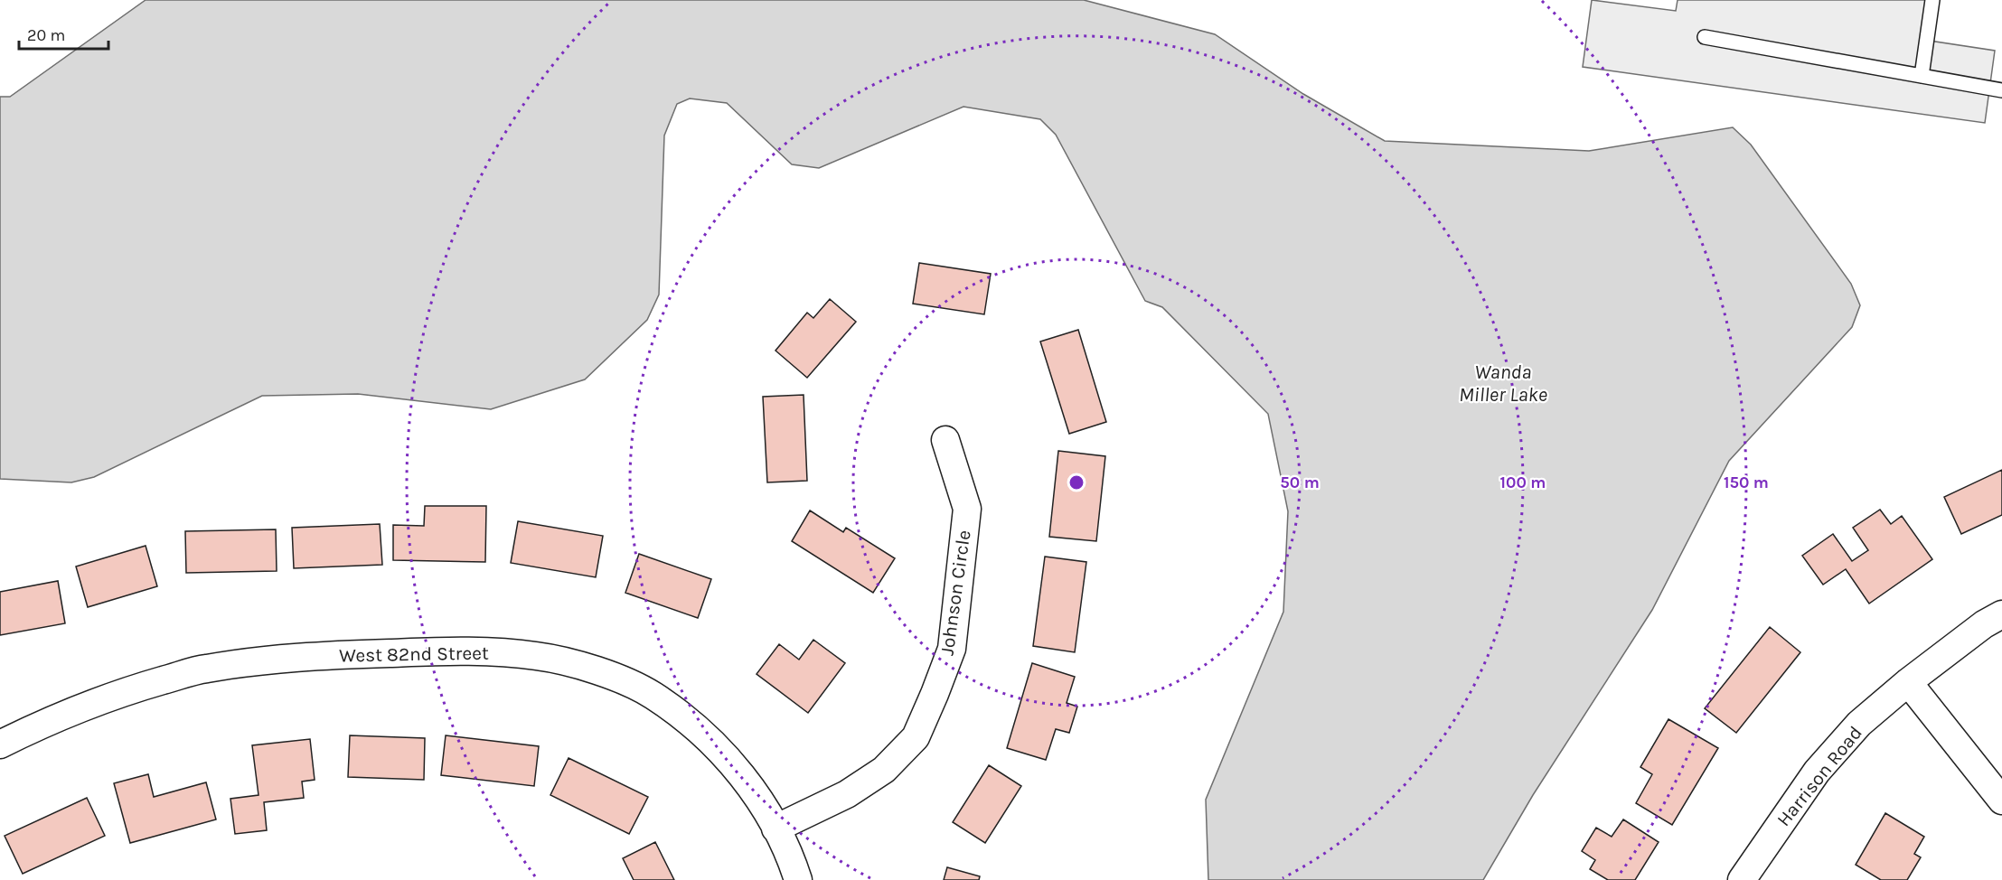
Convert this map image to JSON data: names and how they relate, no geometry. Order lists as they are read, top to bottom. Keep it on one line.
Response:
{"streets":{"street":["Johnson Circle","West 82nd Street","Harrison Road"]},"crossings":[["Johnson Circle","West 82nd Street"]],"water":["Wanda Miller Lake"],"scale_bar":"20 m","rings":["50 m","100 m","150 m"]}
